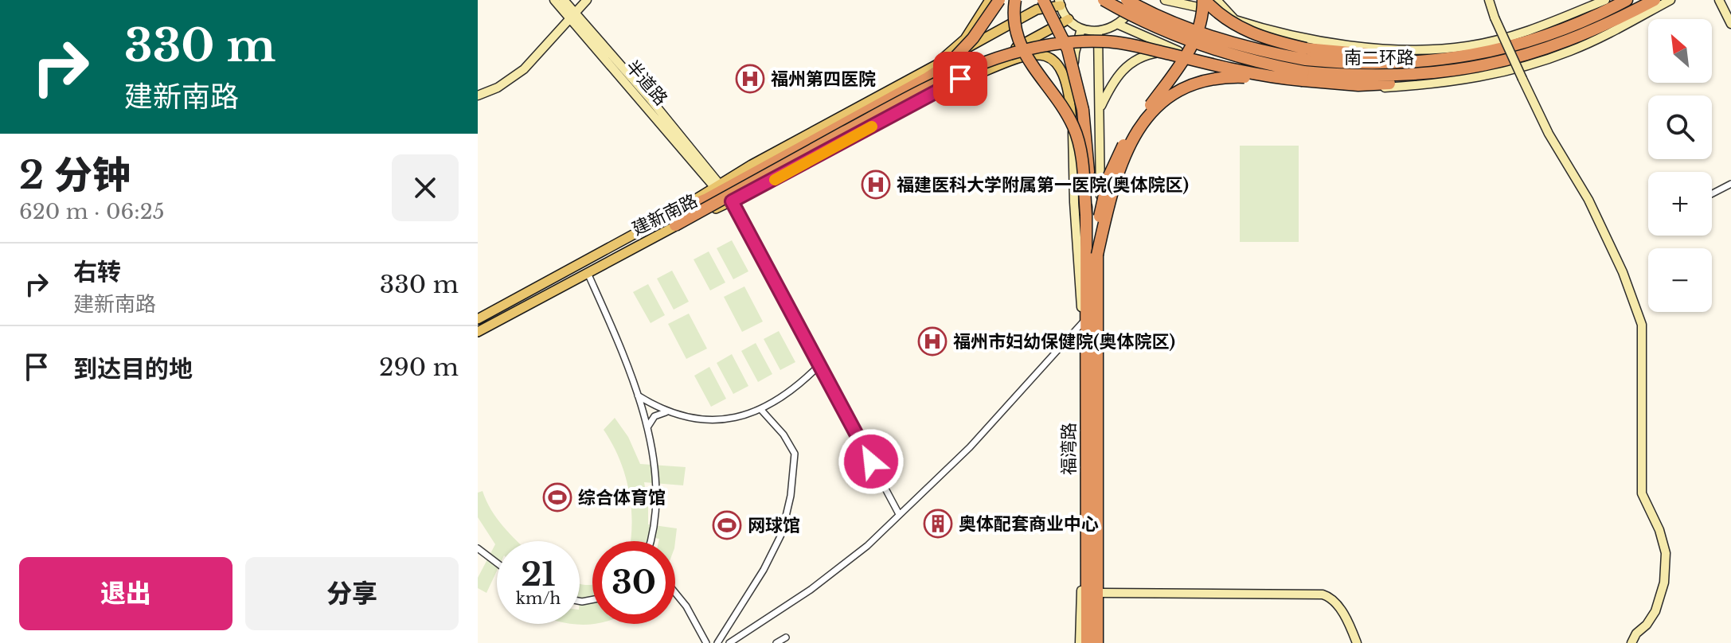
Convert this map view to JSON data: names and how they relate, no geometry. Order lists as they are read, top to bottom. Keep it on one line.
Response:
{"streets":{"highway":["南二环路","福湾路"],"main road":["半道路","建新南路"]},"crossings":[["半道路","建新南路"]],"places":{"hospital":["福州第四医院","福建医科大学附属第一医院(奥体院区)","福州市妇幼保健院(奥体院区)"],"sports":["综合体育馆","网球馆"],"building":["奥体配套商业中心"]},"north":"top left","page":{"turn":["330 m","建新南路"],"map_buttons":["+","−"],"heading":["2 分钟","620 m · 06:25"],"list":[{"name":"右转","note":"建新南路","value":"330 m"},{"name":"到达目的地","value":"290 m"}],"speed":"21 km/h","limit":"30","buttons":["退出","分享"]}}
